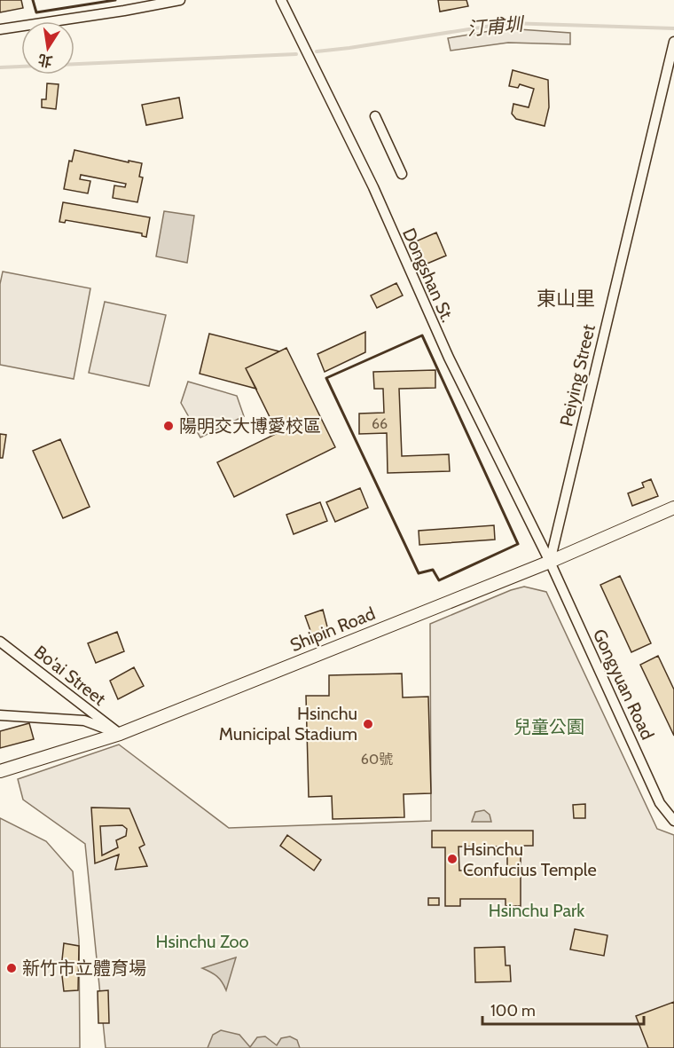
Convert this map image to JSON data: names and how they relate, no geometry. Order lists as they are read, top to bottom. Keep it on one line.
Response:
{"streets":{"street":["Dongshan St.","Peiying Street","Shipin Road","Bo'ai Street","Gongyuan Road"]},"crossings":[["Dongshan St.","Peiying Street"],["Dongshan St.","Shipin Road"],["Dongshan St.","Gongyuan Road"],["Peiying Street","Shipin Road"],["Peiying Street","Gongyuan Road"],["Shipin Road","Bo'ai Street"],["Shipin Road","Gongyuan Road"]],"districts":["東山里"],"water":["汀甫圳"],"parks":["兒童公園","Hsinchu Park","Hsinchu Zoo"],"places":["陽明交大博愛校區","Hsinchu Municipal Stadium","Hsinchu Confucius Temple","新竹市立體育場"],"house_numbers":["66","60號"],"scale_bar":"100 m","north":"bottom"}
